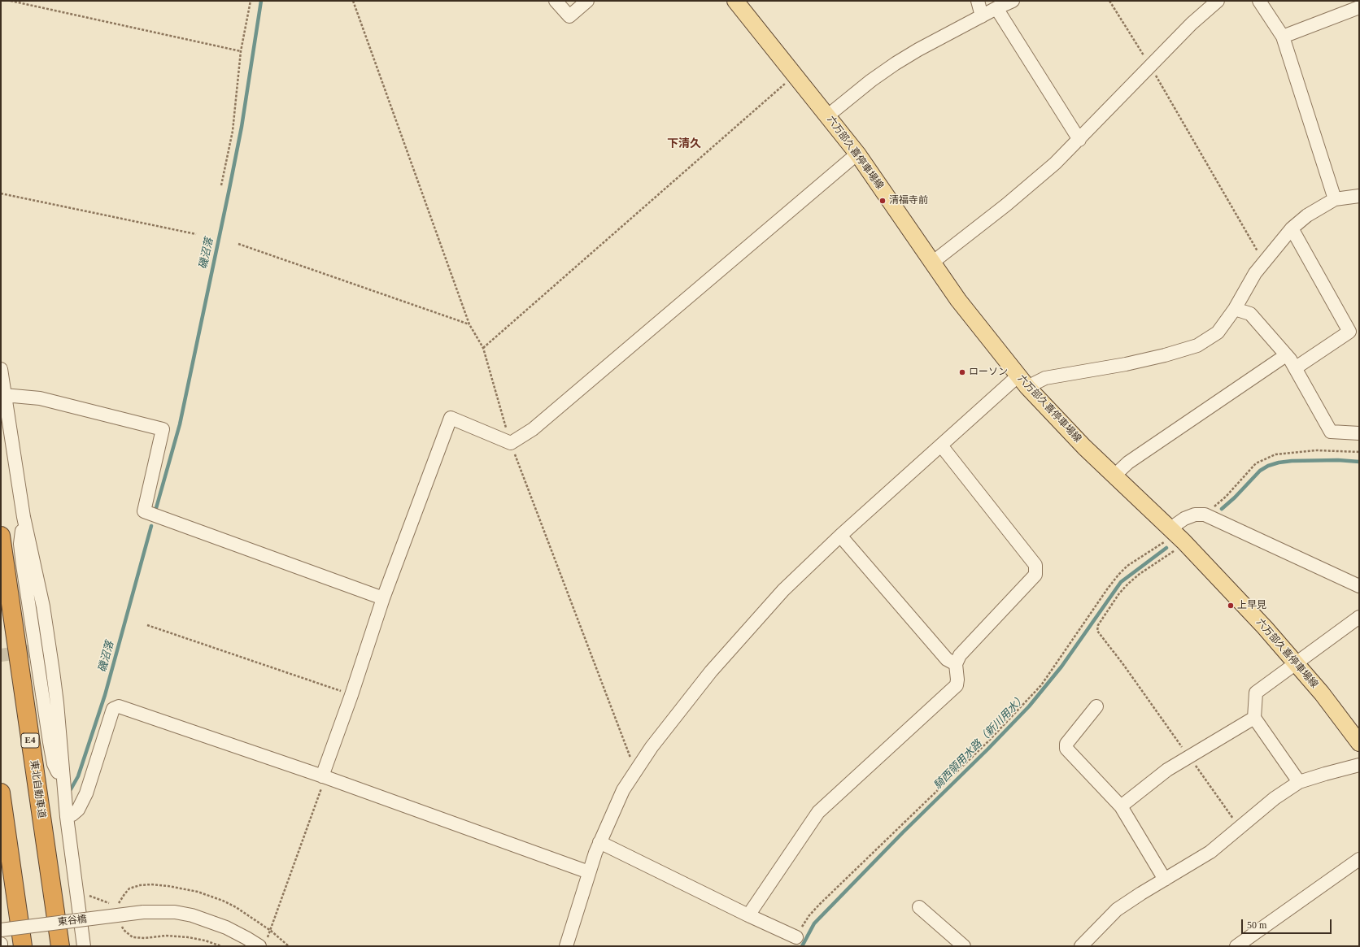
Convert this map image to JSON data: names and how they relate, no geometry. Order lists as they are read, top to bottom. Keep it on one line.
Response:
{"streets":{"highway":["E4","東北自動車道"],"main road":["六万部久喜停車場線"],"street":["東谷橋"]},"districts":["下清久"],"water":["磯沼落","騎西領用水路（新川用水）"],"places":["清福寺前","ローソン","上早見"],"scale_bar":"50 m"}
